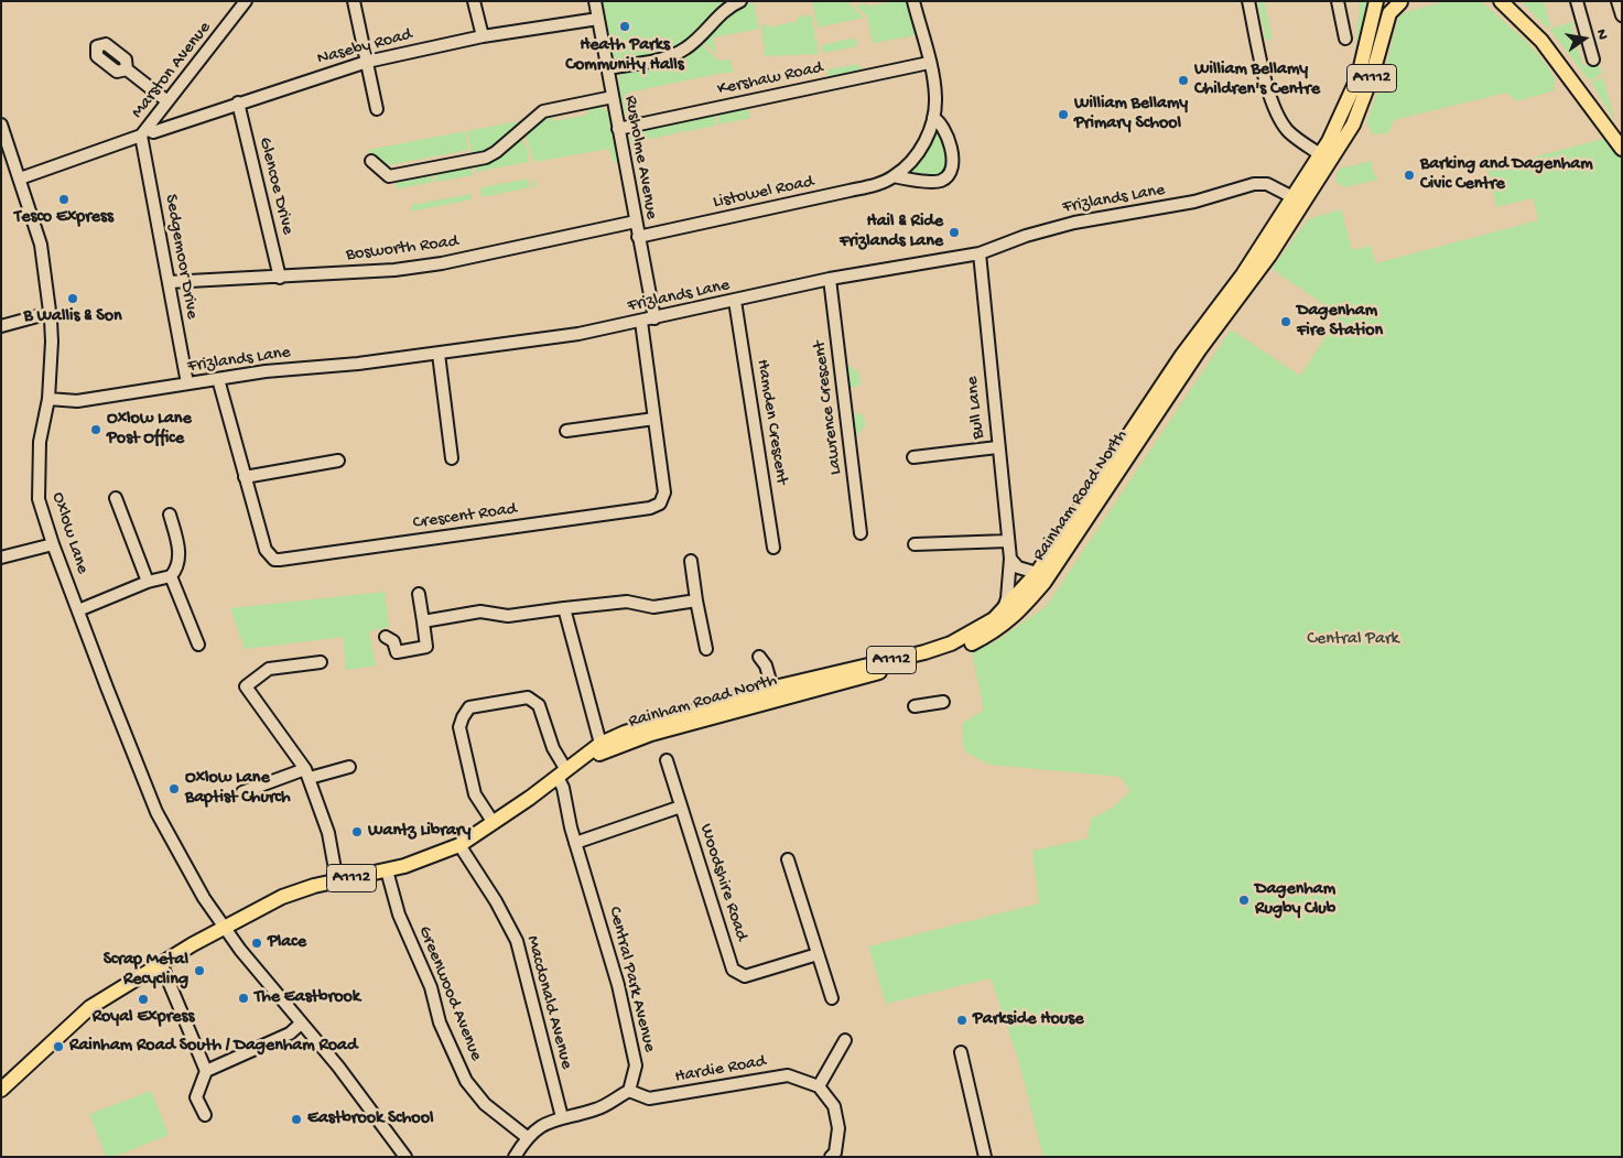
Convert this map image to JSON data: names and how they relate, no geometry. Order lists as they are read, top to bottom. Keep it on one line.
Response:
{"streets":{"main road":["A1112","Rainham Road North"],"street":["Naseby Road","Marston Avenue","Kershaw Road","Rusholme Avenue","Glencoe Drive","Listowel Road","Frizlands Lane","Bosworth Road","Sedgemoor Drive","Lawrence Crescent","Bull Lane","Hamden Crescent","Crescent Road","Oxlow Lane","Woodshire Road","Central Park Avenue","Greenwood Avenue","Macdonald Avenue","Hardie Road"]},"crossings":[["Naseby Road","Marston Avenue"],["Naseby Road","Rusholme Avenue"],["Naseby Road","Glencoe Drive"],["Naseby Road","Sedgemoor Drive"],["Marston Avenue","Sedgemoor Drive"],["Marston Avenue","Oxlow Lane"],["A1112","Rainham Road North"],["A1112","Oxlow Lane"],["Kershaw Road","Rusholme Avenue"],["Kershaw Road","Listowel Road"],["Rusholme Avenue","Listowel Road"],["Rusholme Avenue","Frizlands Lane"],["Rusholme Avenue","Bosworth Road"],["Glencoe Drive","Bosworth Road"],["Frizlands Lane","Sedgemoor Drive"],["Frizlands Lane","Lawrence Crescent"],["Frizlands Lane","Bull Lane"],["Frizlands Lane","Hamden Crescent"],["Frizlands Lane","Rainham Road North"],["Frizlands Lane","Crescent Road"],["Frizlands Lane","Oxlow Lane"],["Bosworth Road","Sedgemoor Drive"],["Bull Lane","Rainham Road North"],["Rainham Road North","Oxlow Lane"],["Rainham Road North","Central Park Avenue"],["Rainham Road North","Greenwood Avenue"],["Rainham Road North","Macdonald Avenue"],["Woodshire Road","Central Park Avenue"],["Central Park Avenue","Hardie Road"]],"parks":["Central Park"],"places":["Heath Parks Community Halls","William Bellamy Children's Centre","William Bellamy Primary School","Barking and Dagenham Civic Centre","Tesco Express","Hail & Ride Frizlands Lane","B Wallis & Son","Dagenham Fire Station","Oxlow Lane Post Office","Oxlow Lane Baptist Church","Wantz Library","Dagenham Rugby Club","Place","Scrap Metal Recycling","The Eastbrook","Royal Express","Parkside House","Rainham Road South / Dagenham Road","Eastbrook School"],"north":"right"}
